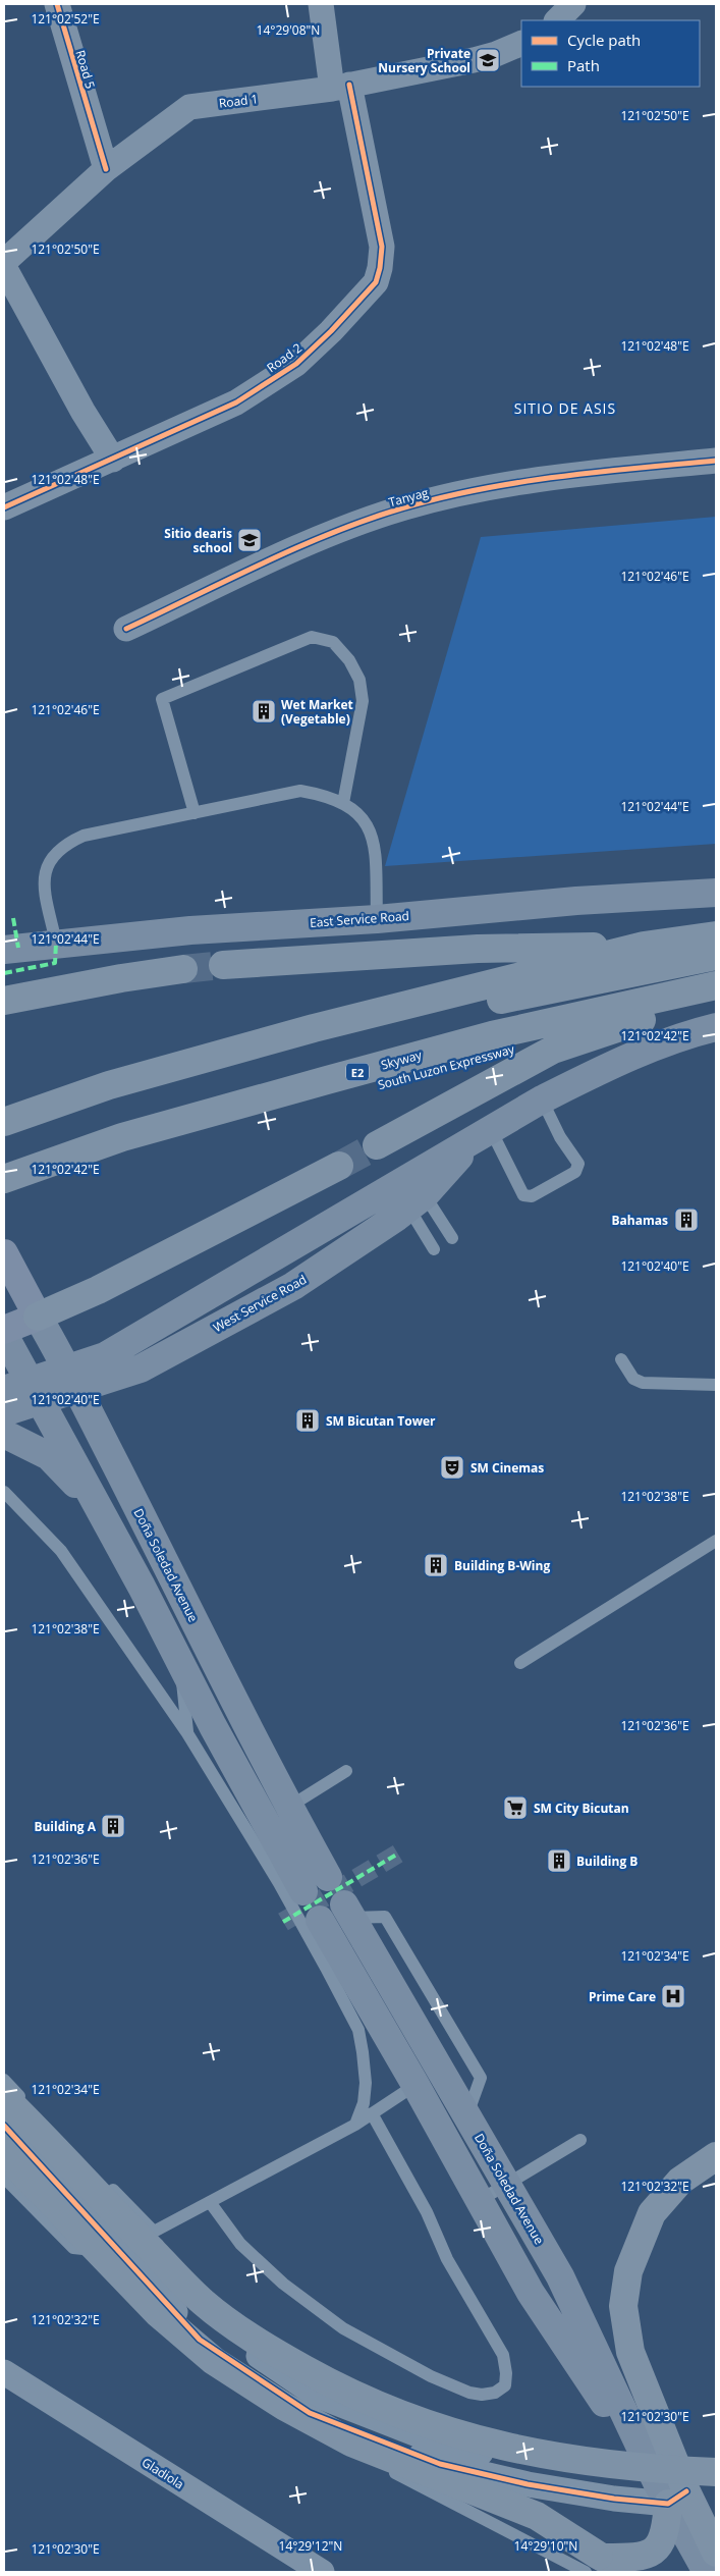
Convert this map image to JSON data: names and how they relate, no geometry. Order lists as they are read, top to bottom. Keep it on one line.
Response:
{"streets":{"highway":["Skyway","South Luzon Expressway","E2"],"main road":["East Service Road","West Service Road","Doña Soledad Avenue"],"street":["Road 5","Road 1","Road 2","Tanyag","Gladiola"]},"crossings":[["Road 5","Road 1"],["Road 1","Road 2"],["West Service Road","Doña Soledad Avenue"]],"districts":["SITIO DE ASIS"],"places":{"school or university":["Private Nursery School","Sitio dearis school"],"building":["Wet Market (Vegetable)","Bahamas","SM Bicutan Tower","Building B-Wing","Building A","Building B"],"theatre":["SM Cinemas"],"supermarket":["SM City Bicutan"],"hospital":["Prime Care"]},"legend":["Cycle path","Path"],"coordinates":["121°02'52\"E","14°29'08\"N","121°02'50\"E","121°02'48\"E","121°02'46\"E","121°02'44\"E","121°02'42\"E","121°02'40\"E","121°02'38\"E","121°02'36\"E","121°02'34\"E","121°02'32\"E","121°02'30\"E","14°29'12\"N","14°29'10\"N"]}
